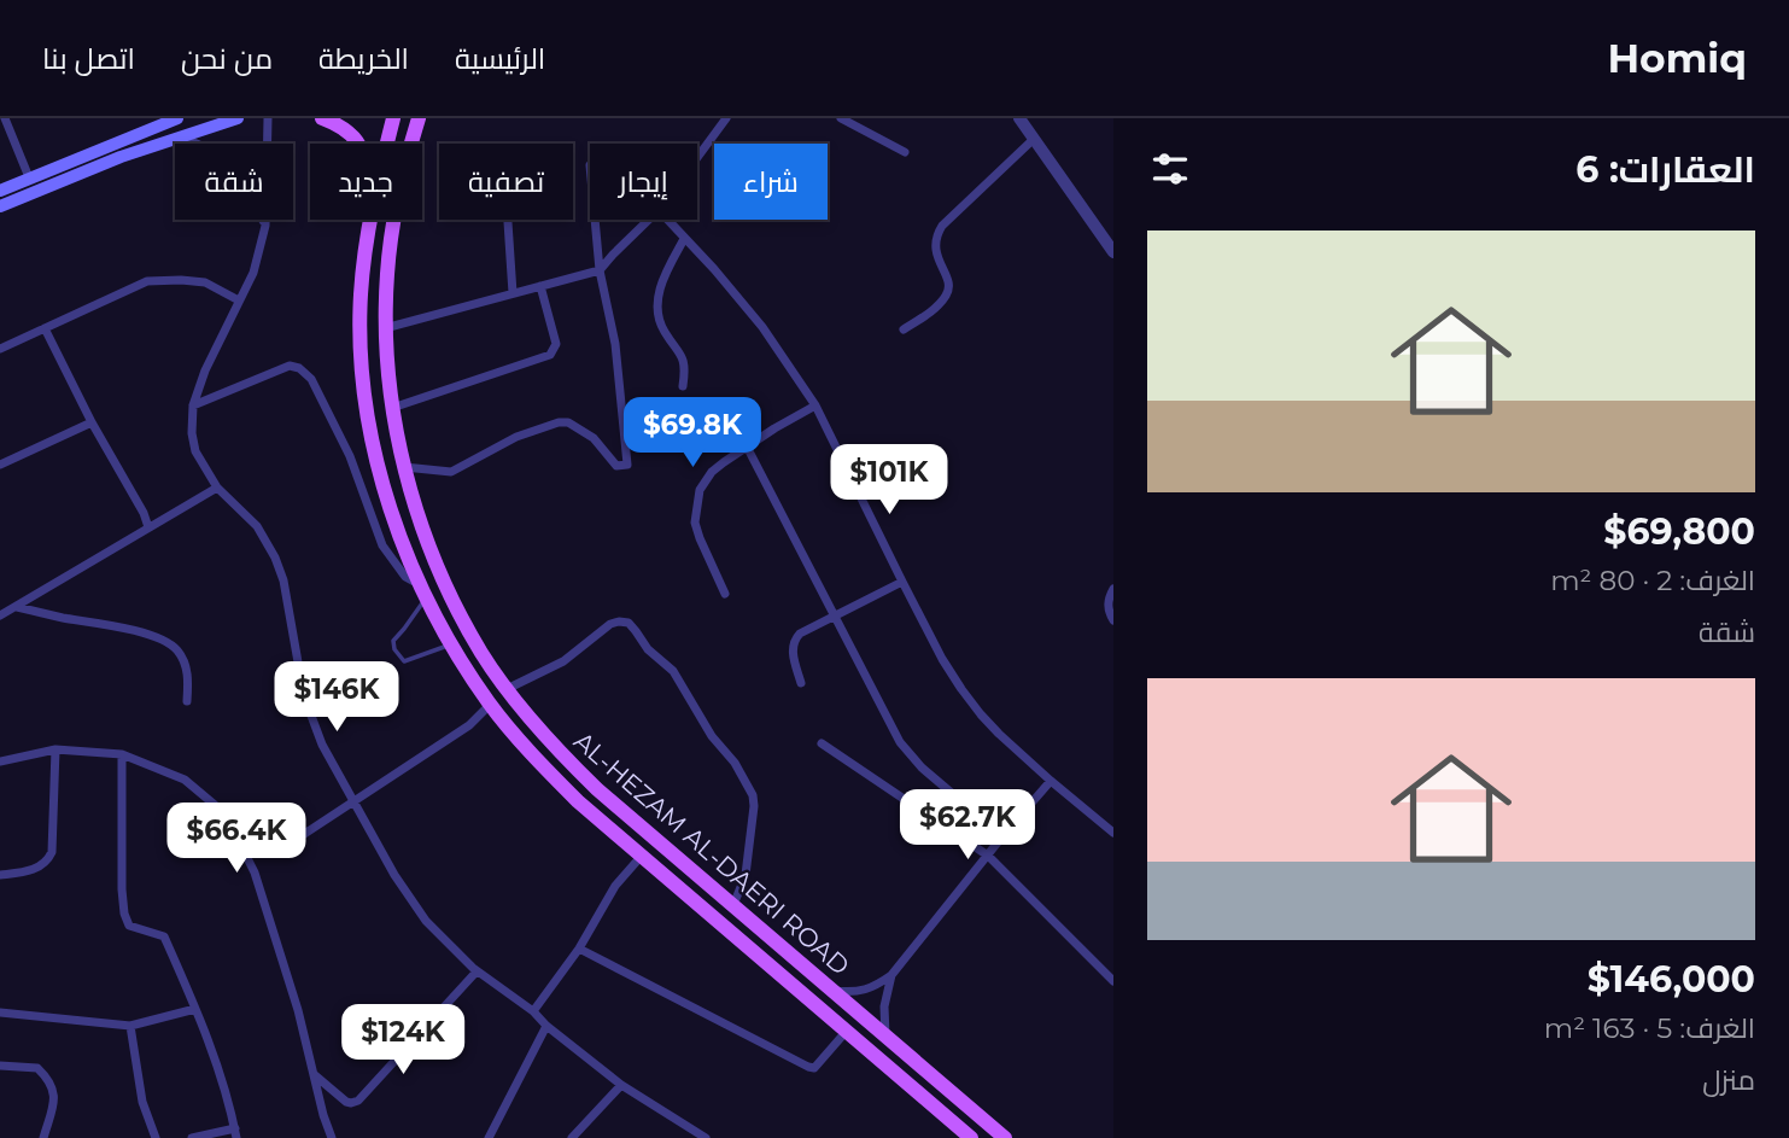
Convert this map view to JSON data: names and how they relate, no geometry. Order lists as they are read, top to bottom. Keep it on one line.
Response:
{"streets":{"main road":["AL-HEZAM AL-DAERI ROAD"]},"page":{"header":"Homiq","nav":["الرئيسية","الخريطة","من نحن","اتصل بنا"],"heading":"العقارات: 6","chip":["شراء","إيجار","تصفية","جديد","شقة"],"list":[{"name":"$69,800","note":"الغرف: 2 · 80 m² · شقة"},{"name":"$146,000","note":"الغرف: 5 · 163 m² · منزل"}],"price":["$69.8K","$101K","$146K","$62.7K","$66.4K","$124K"]}}
